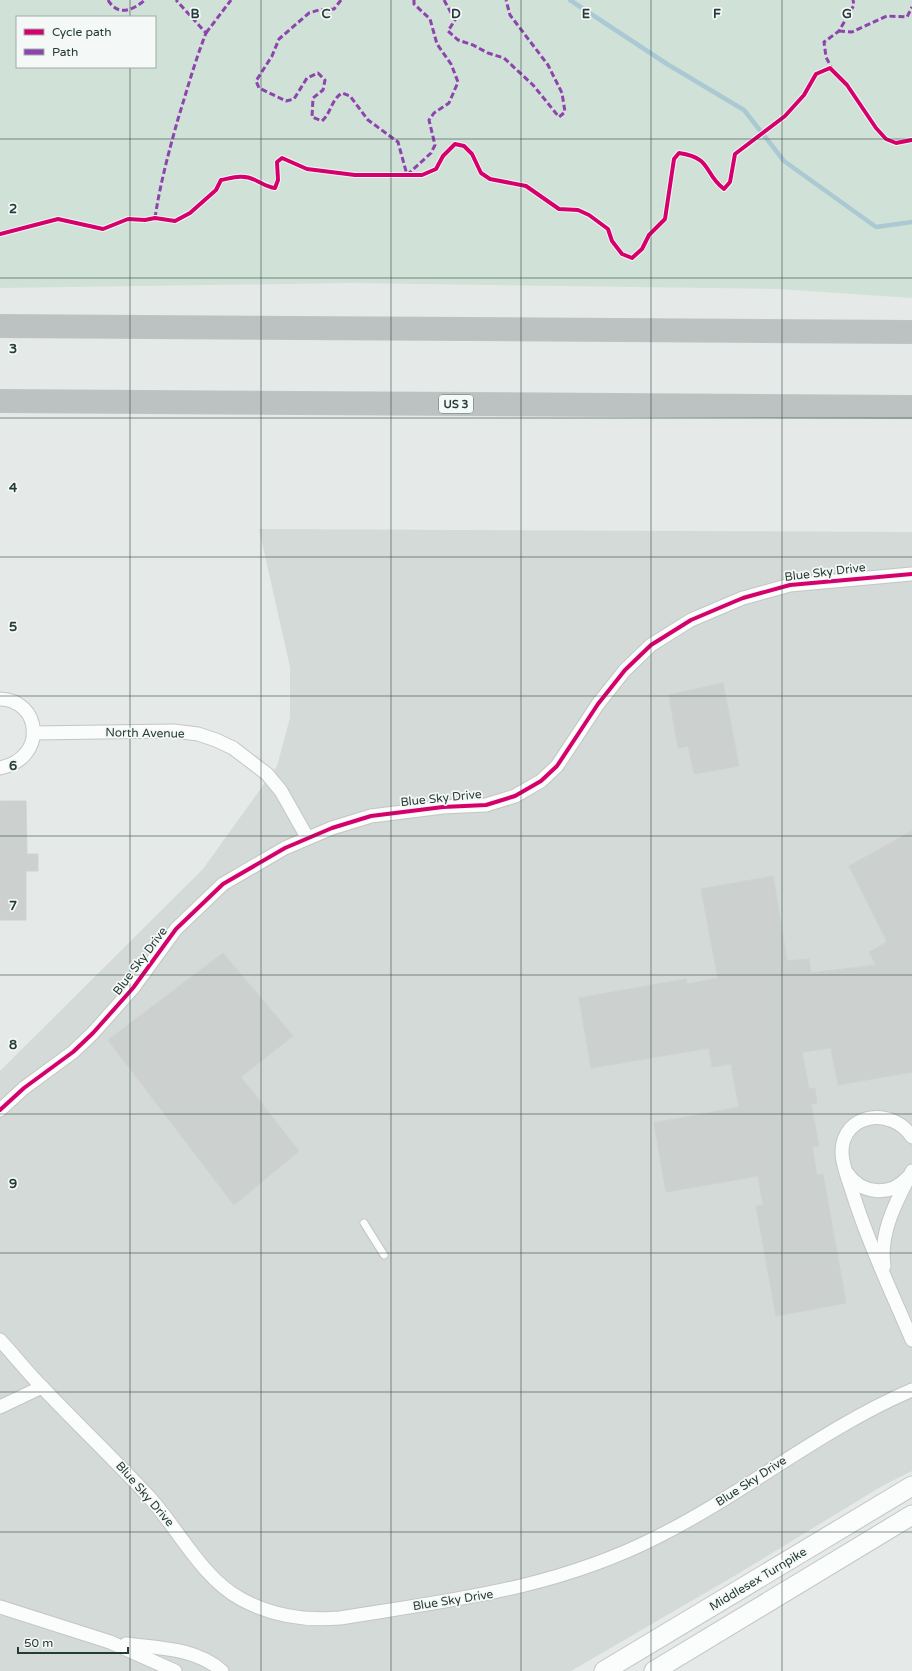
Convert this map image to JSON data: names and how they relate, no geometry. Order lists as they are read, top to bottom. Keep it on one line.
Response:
{"streets":{"highway":["US 3"],"main road":["Middlesex Turnpike"],"street":["Blue Sky Drive","North Avenue"]},"crossings":[["Blue Sky Drive","North Avenue"]],"legend":["Cycle path","Path"],"scale_bar":"50 m","grid":{"columns":["B","C","D","E","F","G"],"rows":["2","3","4","5","6","7","8","9"]}}
